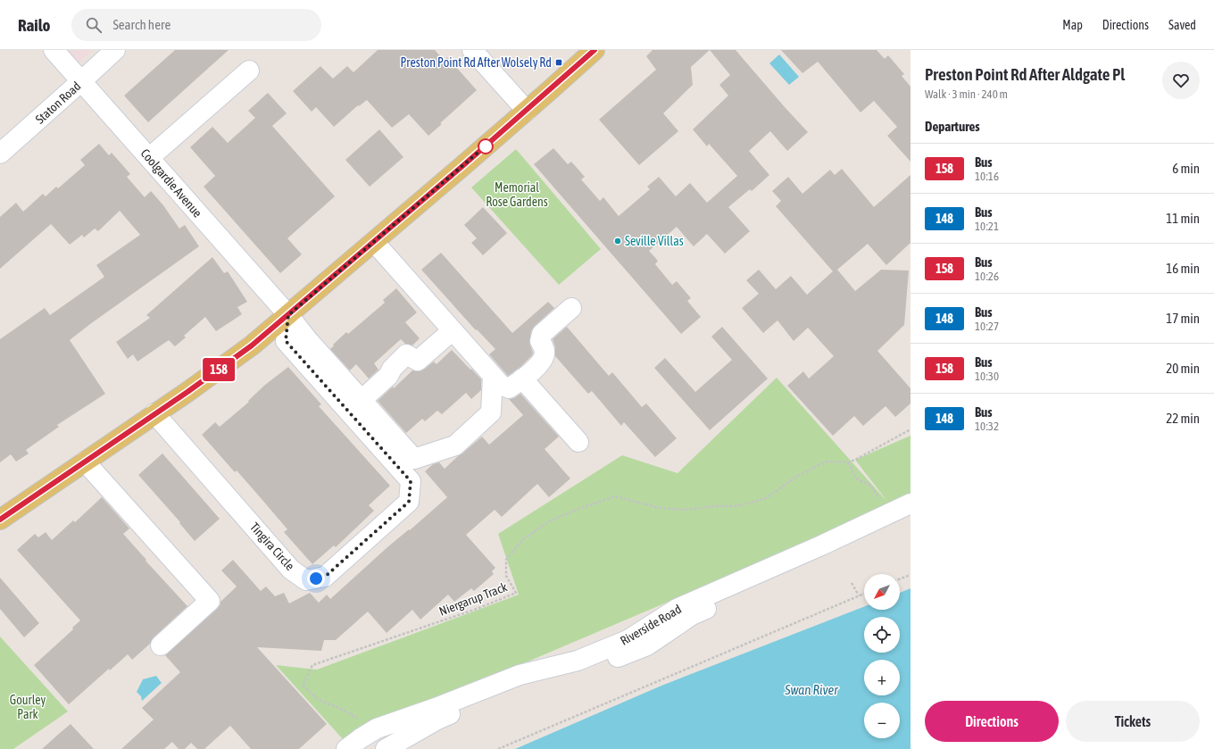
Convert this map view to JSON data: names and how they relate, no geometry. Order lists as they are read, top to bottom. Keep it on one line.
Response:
{"streets":{"street":["Staton Road","Coolgardie Avenue","Tingira Circle","Riverside Road"],"path":["Niergarup Track"]},"crossings":[["Staton Road","Coolgardie Avenue"],["Coolgardie Avenue","Tingira Circle"]],"water":["Swan River"],"parks":["Memorial Rose Gardens","Gourley Park"],"places":{"transit":["Preston Point Rd After Wolsely Rd"],"other":["Seville Villas"]},"lines":["bus line 158"],"north":"bottom left","page":{"header":"Railo","search":"Search here","nav":["Map","Directions","Saved"],"on_map":"158","heading":[["Preston Point Rd After Aldgate Pl","Walk · 3 min · 240 m"],"Departures"],"list":[{"mark":"158","name":"Bus","note":"10:16","value":"6 min"},{"mark":"148","name":"Bus","note":"10:21","value":"11 min"},{"mark":"158","name":"Bus","note":"10:26","value":"16 min"},{"mark":"148","name":"Bus","note":"10:27","value":"17 min"},{"mark":"158","name":"Bus","note":"10:30","value":"20 min"},{"mark":"148","name":"Bus","note":"10:32","value":"22 min"}],"map_buttons":["+","−"],"buttons":["Directions","Tickets"]}}
